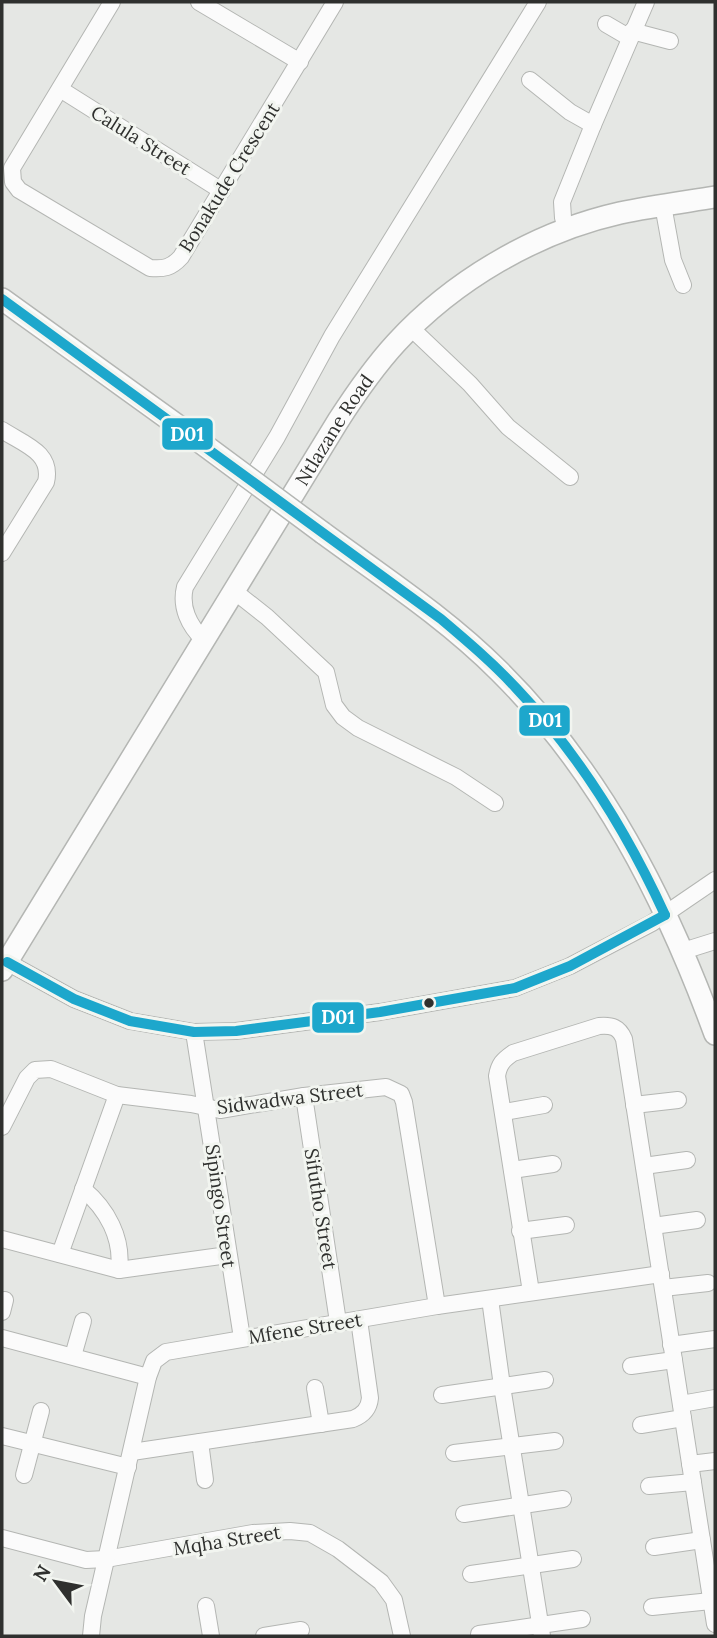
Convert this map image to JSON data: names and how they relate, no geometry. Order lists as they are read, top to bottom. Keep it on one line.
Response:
{"streets":{"street":["Calula Street","Bonakude Crescent","Ntlazane Road","Sidwadwa Street","Sipingo Street","Sifutho Street","Mfene Street","Mqha Street"]},"crossings":[["Calula Street","Bonakude Crescent"],["Sidwadwa Street","Sipingo Street"],["Sidwadwa Street","Sifutho Street"],["Sidwadwa Street","Mfene Street"],["Sipingo Street","Mfene Street"],["Sifutho Street","Mfene Street"],["Mfene Street","Mqha Street"]],"lines":["transit line D01"],"north":"top left"}
